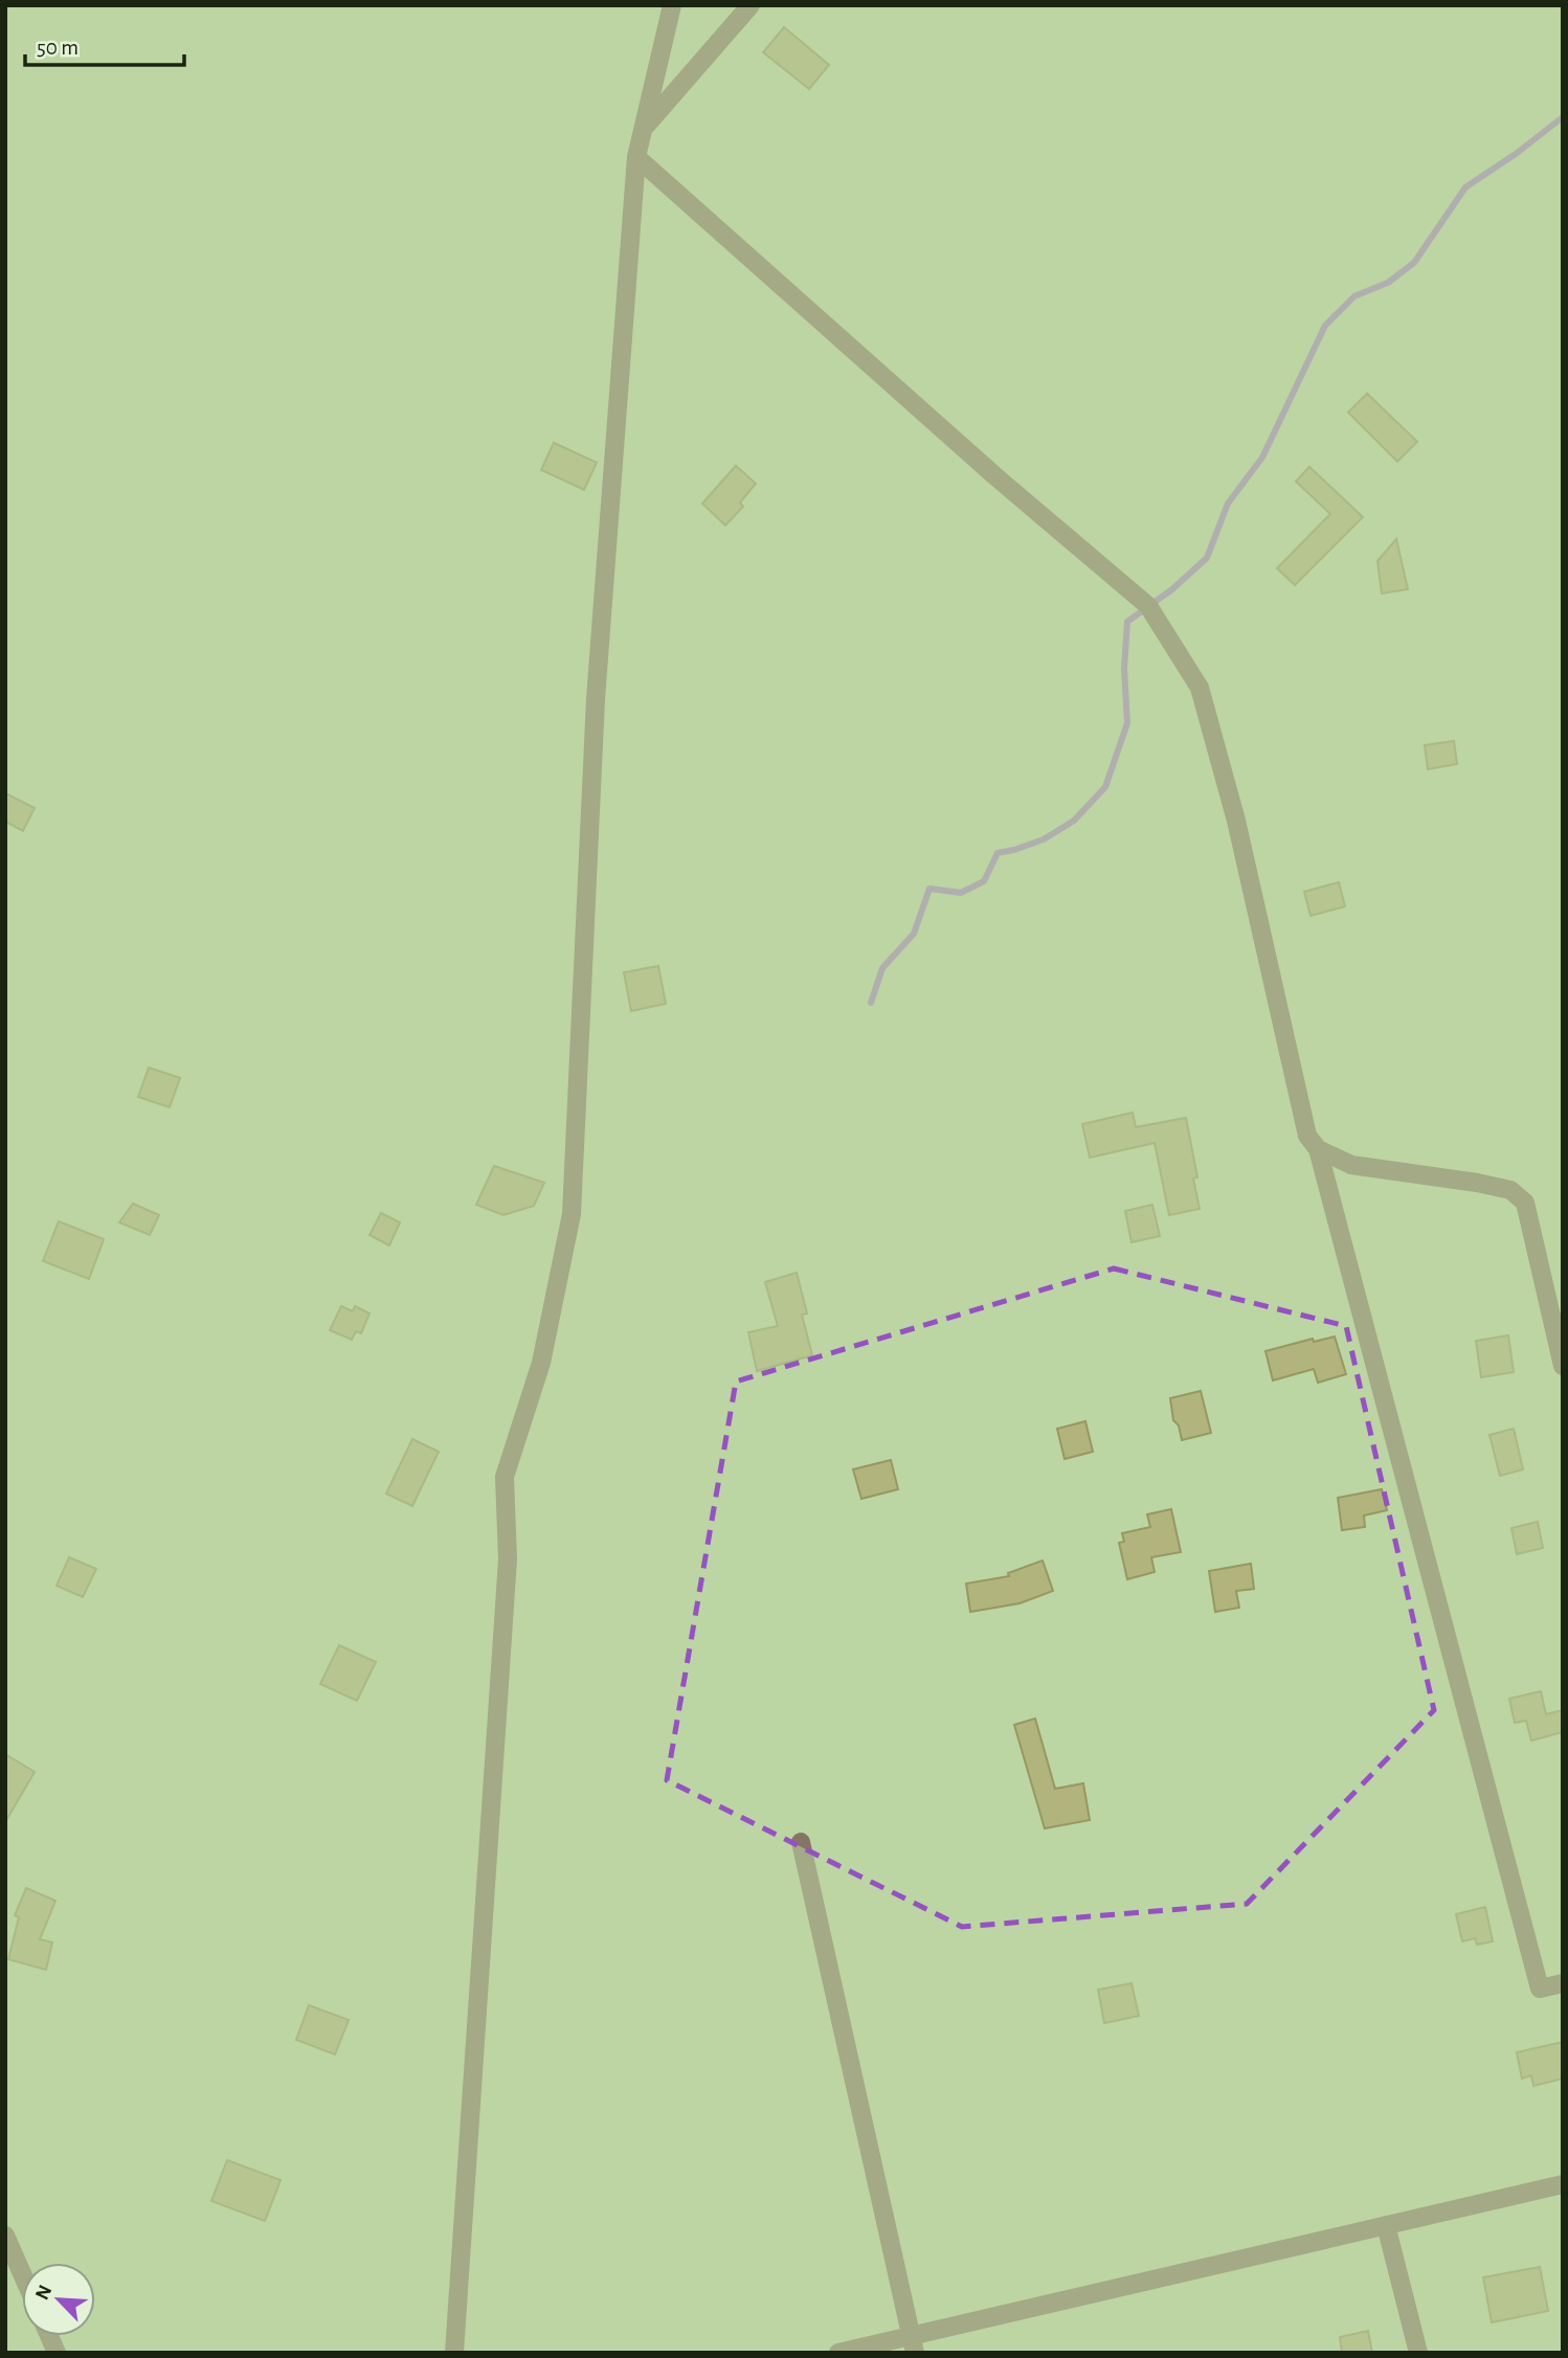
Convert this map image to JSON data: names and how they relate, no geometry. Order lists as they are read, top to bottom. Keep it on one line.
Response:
{"scale_bar":"50 m","north":"top left"}
